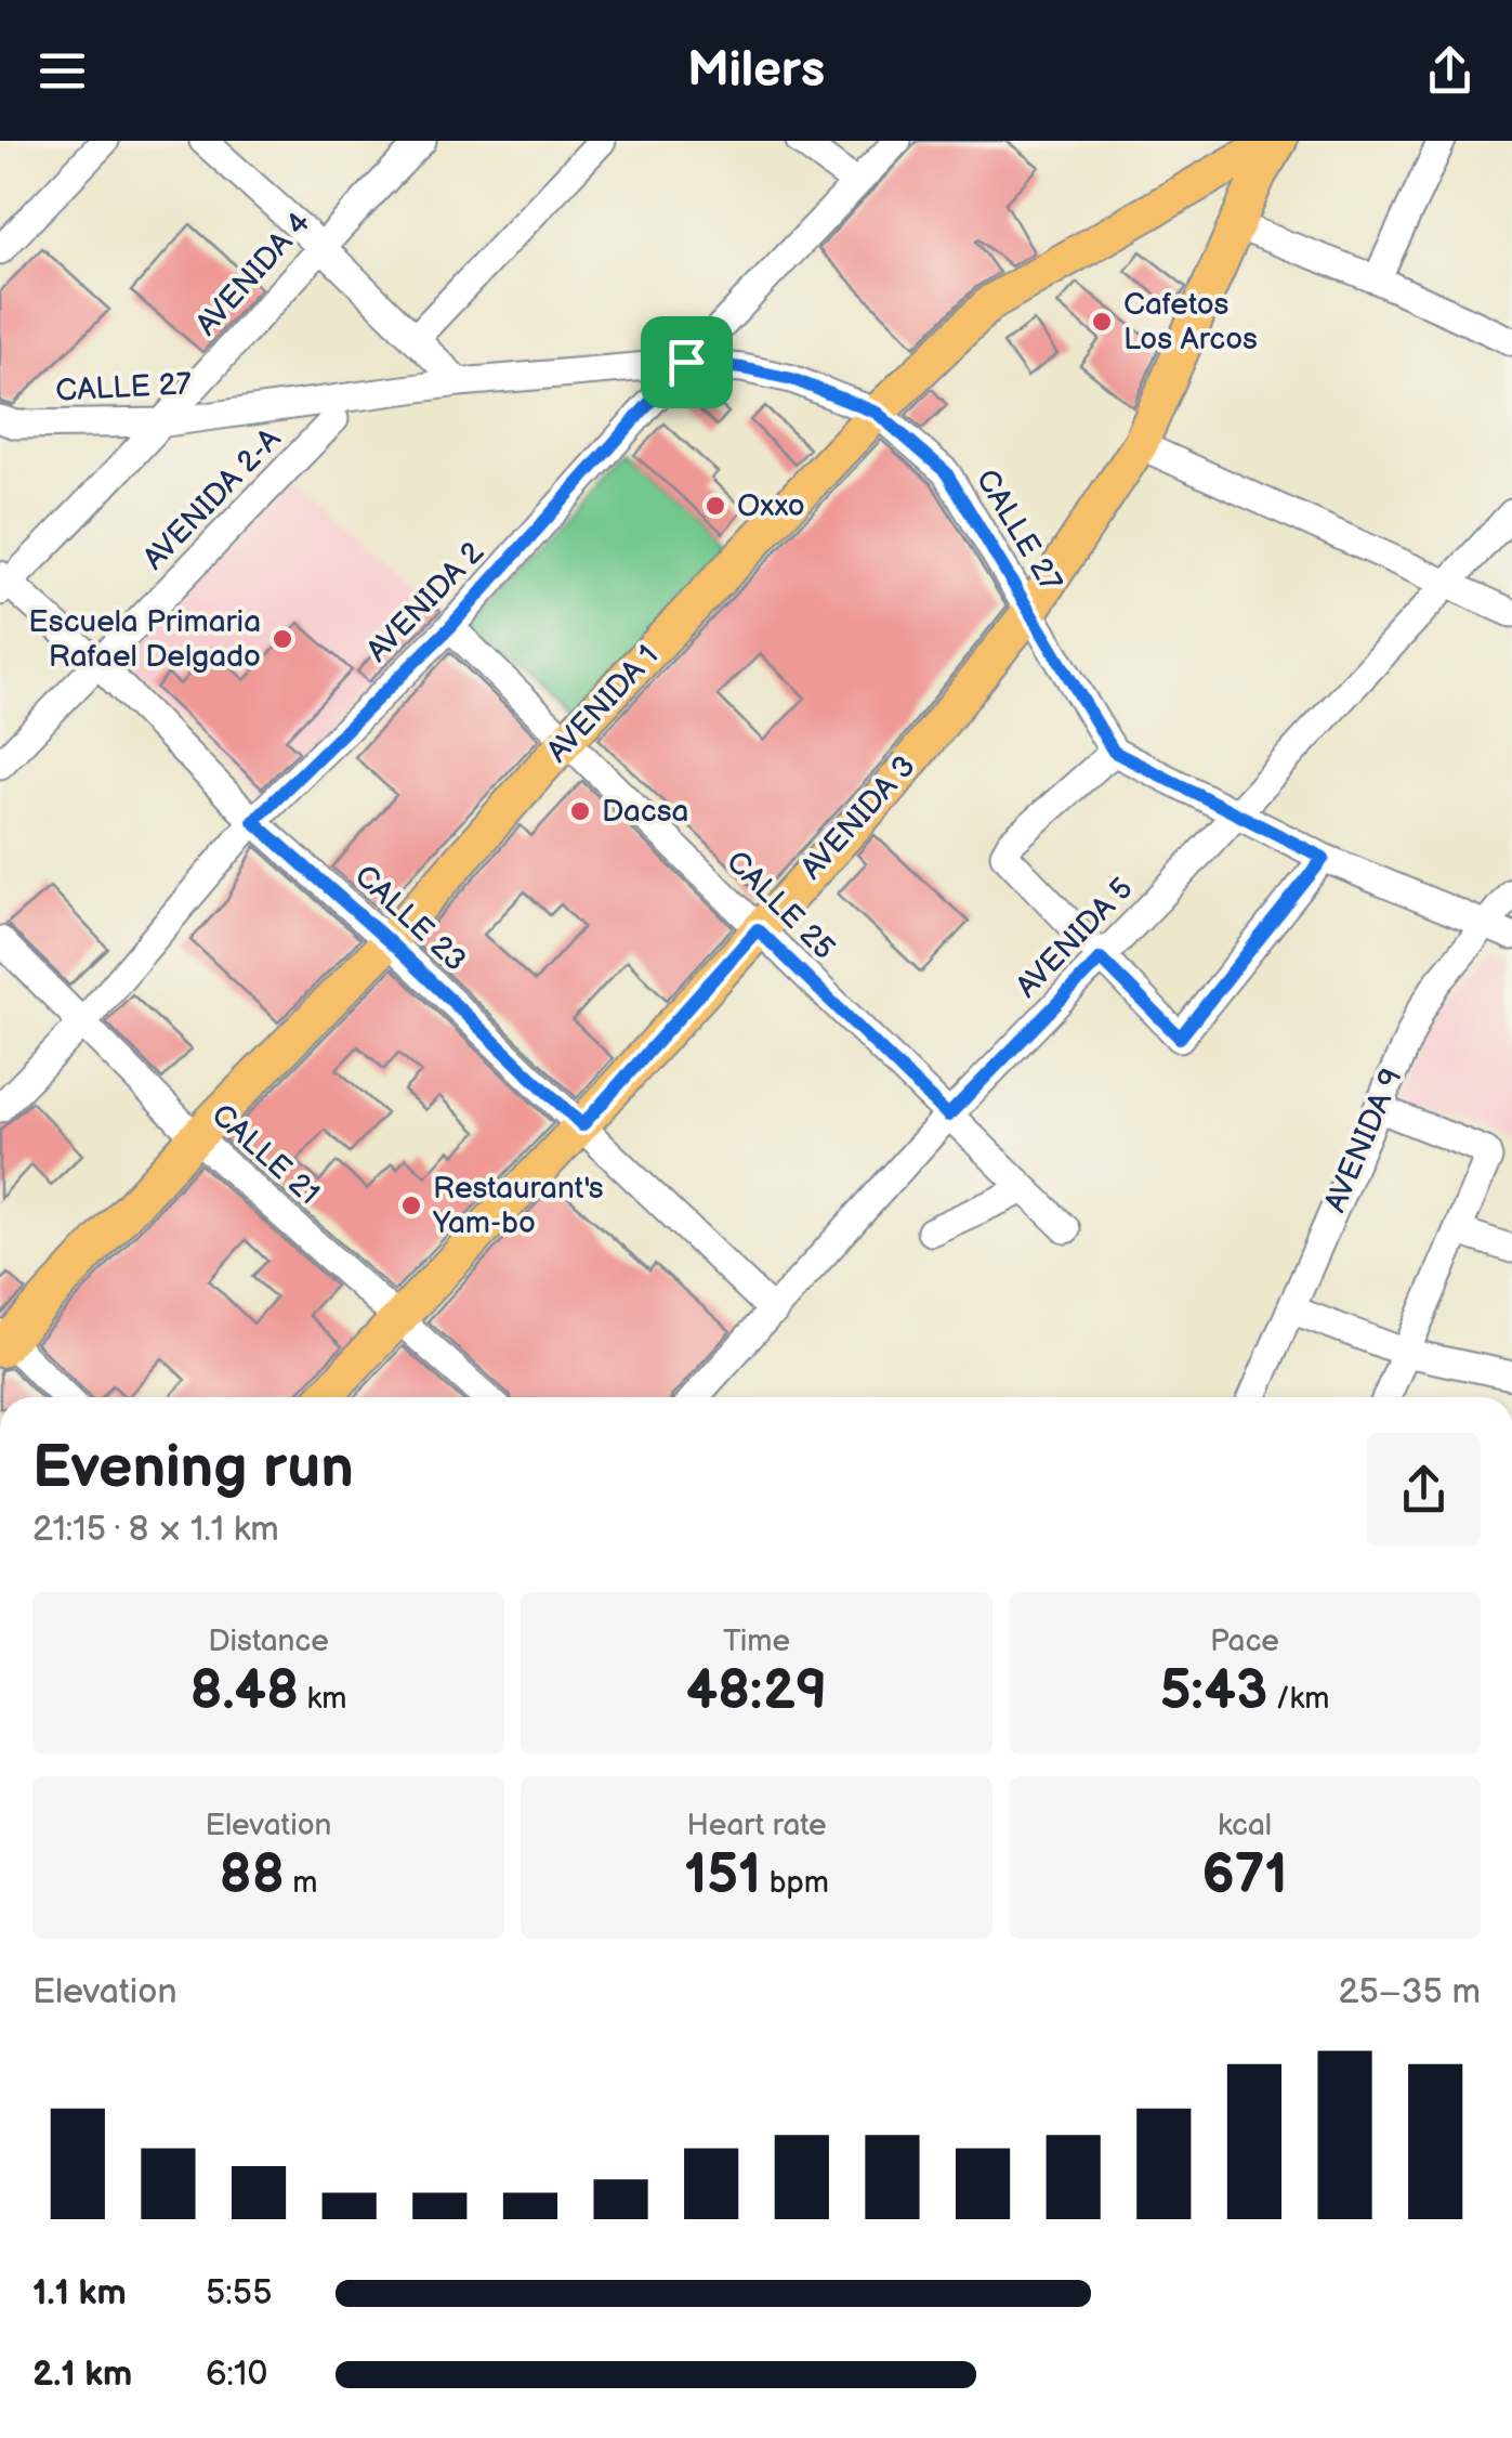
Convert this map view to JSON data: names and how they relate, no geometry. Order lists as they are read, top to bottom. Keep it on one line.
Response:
{"streets":{"main road":["AVENIDA 1","AVENIDA 3"],"street":["AVENIDA 4","CALLE 27","AVENIDA 2-A","AVENIDA 2","CALLE 25","CALLE 23","AVENIDA 5","AVENIDA 9","CALLE 21"]},"crossings":[["AVENIDA 4","CALLE 27"],["AVENIDA 4","CALLE 23"],["CALLE 27","AVENIDA 2"],["CALLE 27","AVENIDA 1"],["CALLE 27","AVENIDA 3"],["AVENIDA 2-A","CALLE 23"],["AVENIDA 2","CALLE 25"],["AVENIDA 2","CALLE 23"],["AVENIDA 2","CALLE 21"],["AVENIDA 1","AVENIDA 3"],["AVENIDA 1","CALLE 25"],["AVENIDA 1","CALLE 23"],["AVENIDA 1","CALLE 21"],["AVENIDA 3","CALLE 25"],["AVENIDA 3","CALLE 23"],["AVENIDA 3","CALLE 21"],["CALLE 25","AVENIDA 5"],["CALLE 23","AVENIDA 5"]],"places":["Cafetos Los Arcos","Oxxo","Escuela Primaria Rafael Delgado","Dacsa","Restaurant's Yam-bo"],"page":{"header":"Milers","heading":["Evening run","21:15 · 8 × 1.1 km"],"stats":[["Distance","8.48 km"],["Time","48:29"],["Pace","5:43 /km"],["Elevation","88 m"],["Heart rate","151 bpm"],["kcal","671"]],"chart":["Elevation","25–35 m"],"list":[{"name":"1.1 km","note":"5:55"},{"name":"2.1 km","note":"6:10"}]}}
